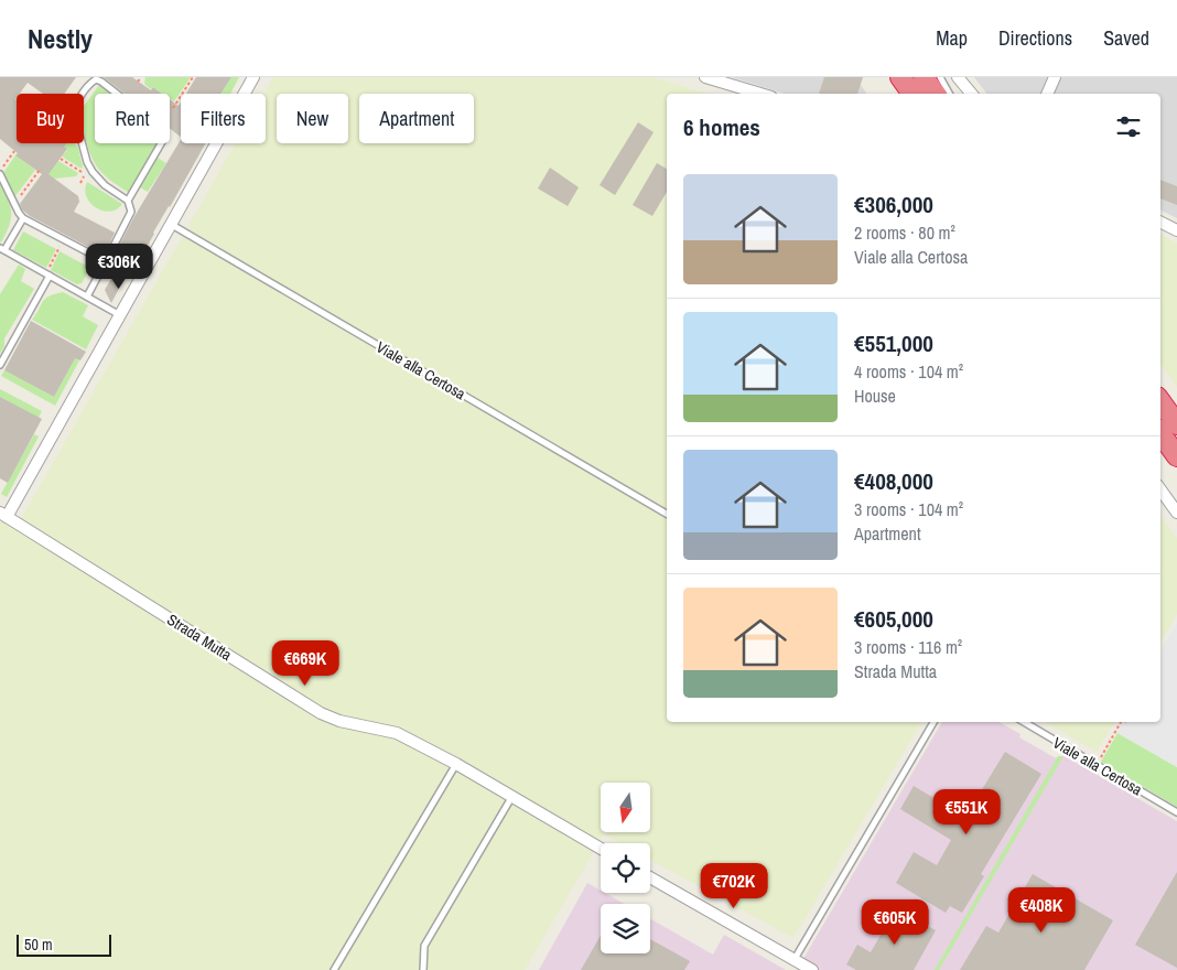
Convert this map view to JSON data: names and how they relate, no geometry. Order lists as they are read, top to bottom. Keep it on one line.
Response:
{"streets":{"street":["Strada Mutta"],"lane":["Viale alla Certosa"]},"scale_bar":"50 m","north":"bottom","page":{"header":"Nestly","nav":["Map","Directions","Saved"],"chip":["Buy","Rent","Filters","New","Apartment"],"heading":"6 homes","list":[{"name":"€306,000","note":"2 rooms · 80 m² · Viale alla Certosa"},{"name":"€551,000","note":"4 rooms · 104 m² · House"},{"name":"€408,000","note":"3 rooms · 104 m² · Apartment"},{"name":"€605,000","note":"3 rooms · 116 m² · Strada Mutta"}],"price":["€306K","€669K","€551K","€702K","€408K","€605K"],"scale":"50 m"}}
